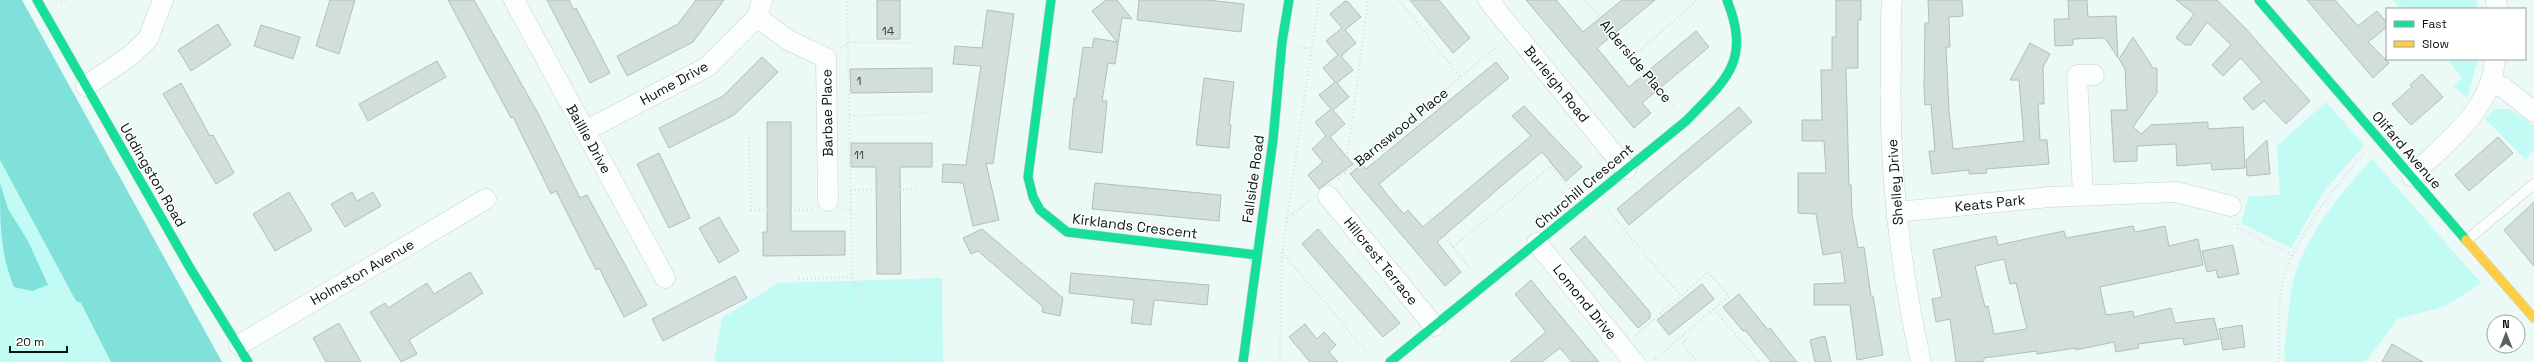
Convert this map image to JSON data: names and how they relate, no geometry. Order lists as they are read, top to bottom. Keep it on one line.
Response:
{"streets":{"street":["Hume Drive","Burleigh Road","Barbae Place","Baillie Drive","Olifard Avenue","Uddingston Road","Fallside Road","Shelley Drive","Churchill Crescent","Keats Park","Kirklands Crescent","Hillcrest Terrace","Holmston Avenue","Lomond Drive"],"path":["Alderside Place","Barnswood Place"]},"crossings":[["Alderside Place","Churchill Crescent"],["Hume Drive","Barbae Place"],["Hume Drive","Baillie Drive"],["Burleigh Road","Barnswood Place"],["Burleigh Road","Churchill Crescent"],["Barnswood Place","Hillcrest Terrace"],["Uddingston Road","Holmston Avenue"],["Fallside Road","Kirklands Crescent"],["Shelley Drive","Keats Park"],["Churchill Crescent","Hillcrest Terrace"],["Churchill Crescent","Lomond Drive"]],"house_numbers":["14","1","11"],"legend":["Fast","Slow"],"scale_bar":"20 m","north":"top"}
